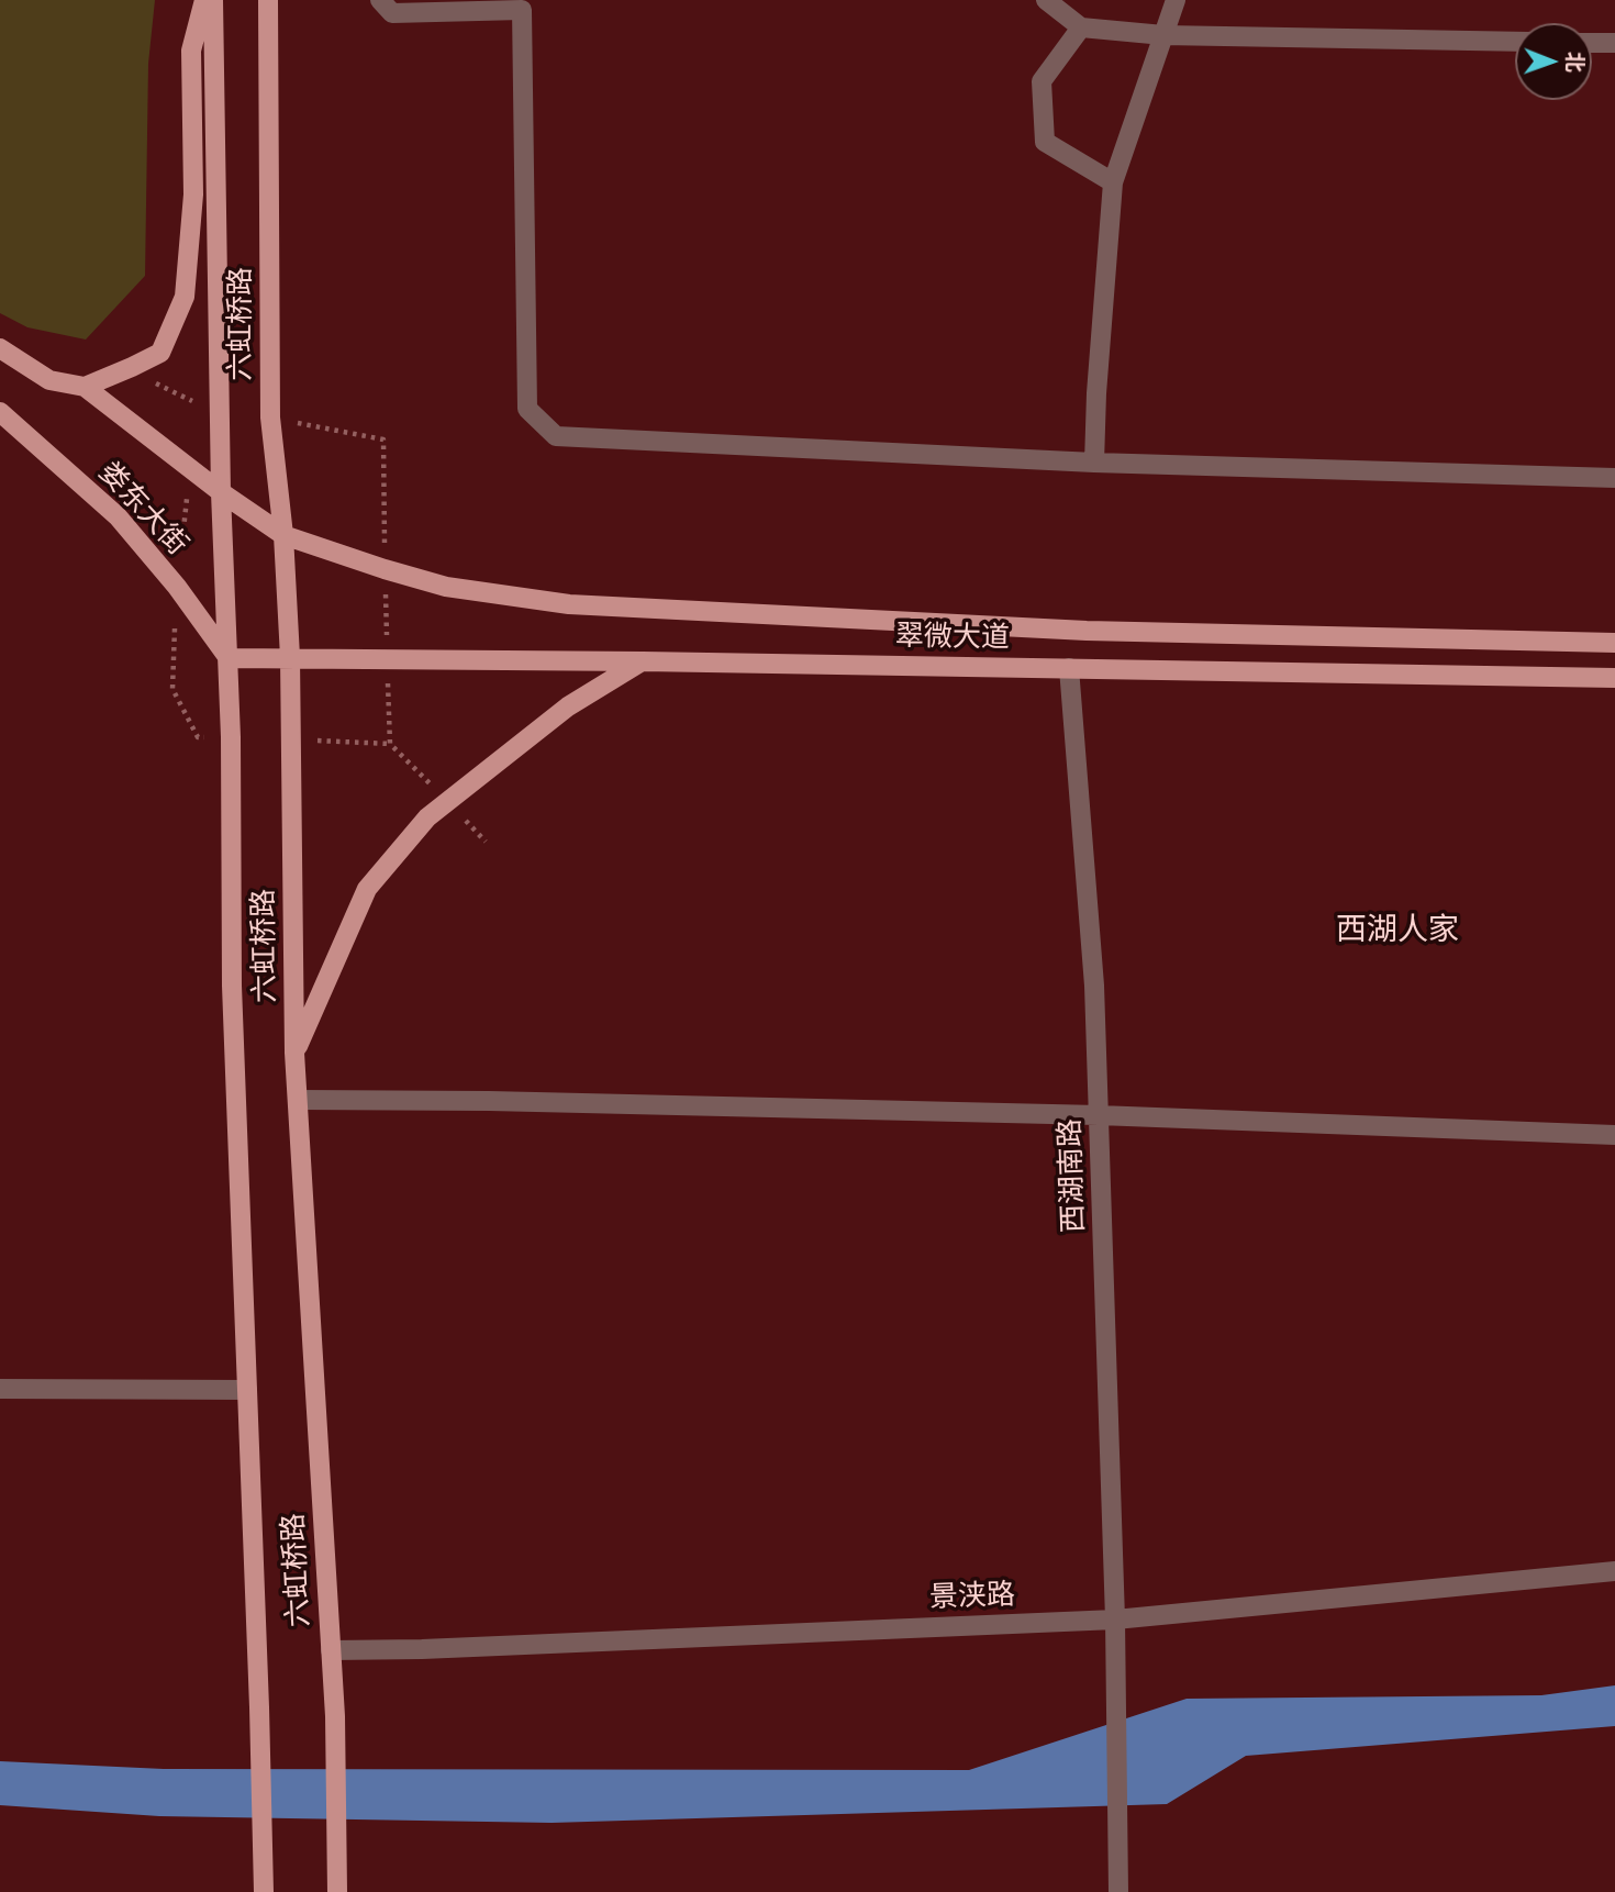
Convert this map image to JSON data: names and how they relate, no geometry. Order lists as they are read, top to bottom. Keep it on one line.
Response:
{"streets":{"main road":["六虹桥路","娄东大街","翠微大道"],"street":["西湖南路","景浃路"]},"crossings":[["六虹桥路","娄东大街"],["六虹桥路","翠微大道"],["六虹桥路","景浃路"],["娄东大街","翠微大道"],["翠微大道","西湖南路"],["西湖南路","景浃路"]],"districts":["西湖人家"],"north":"right"}
